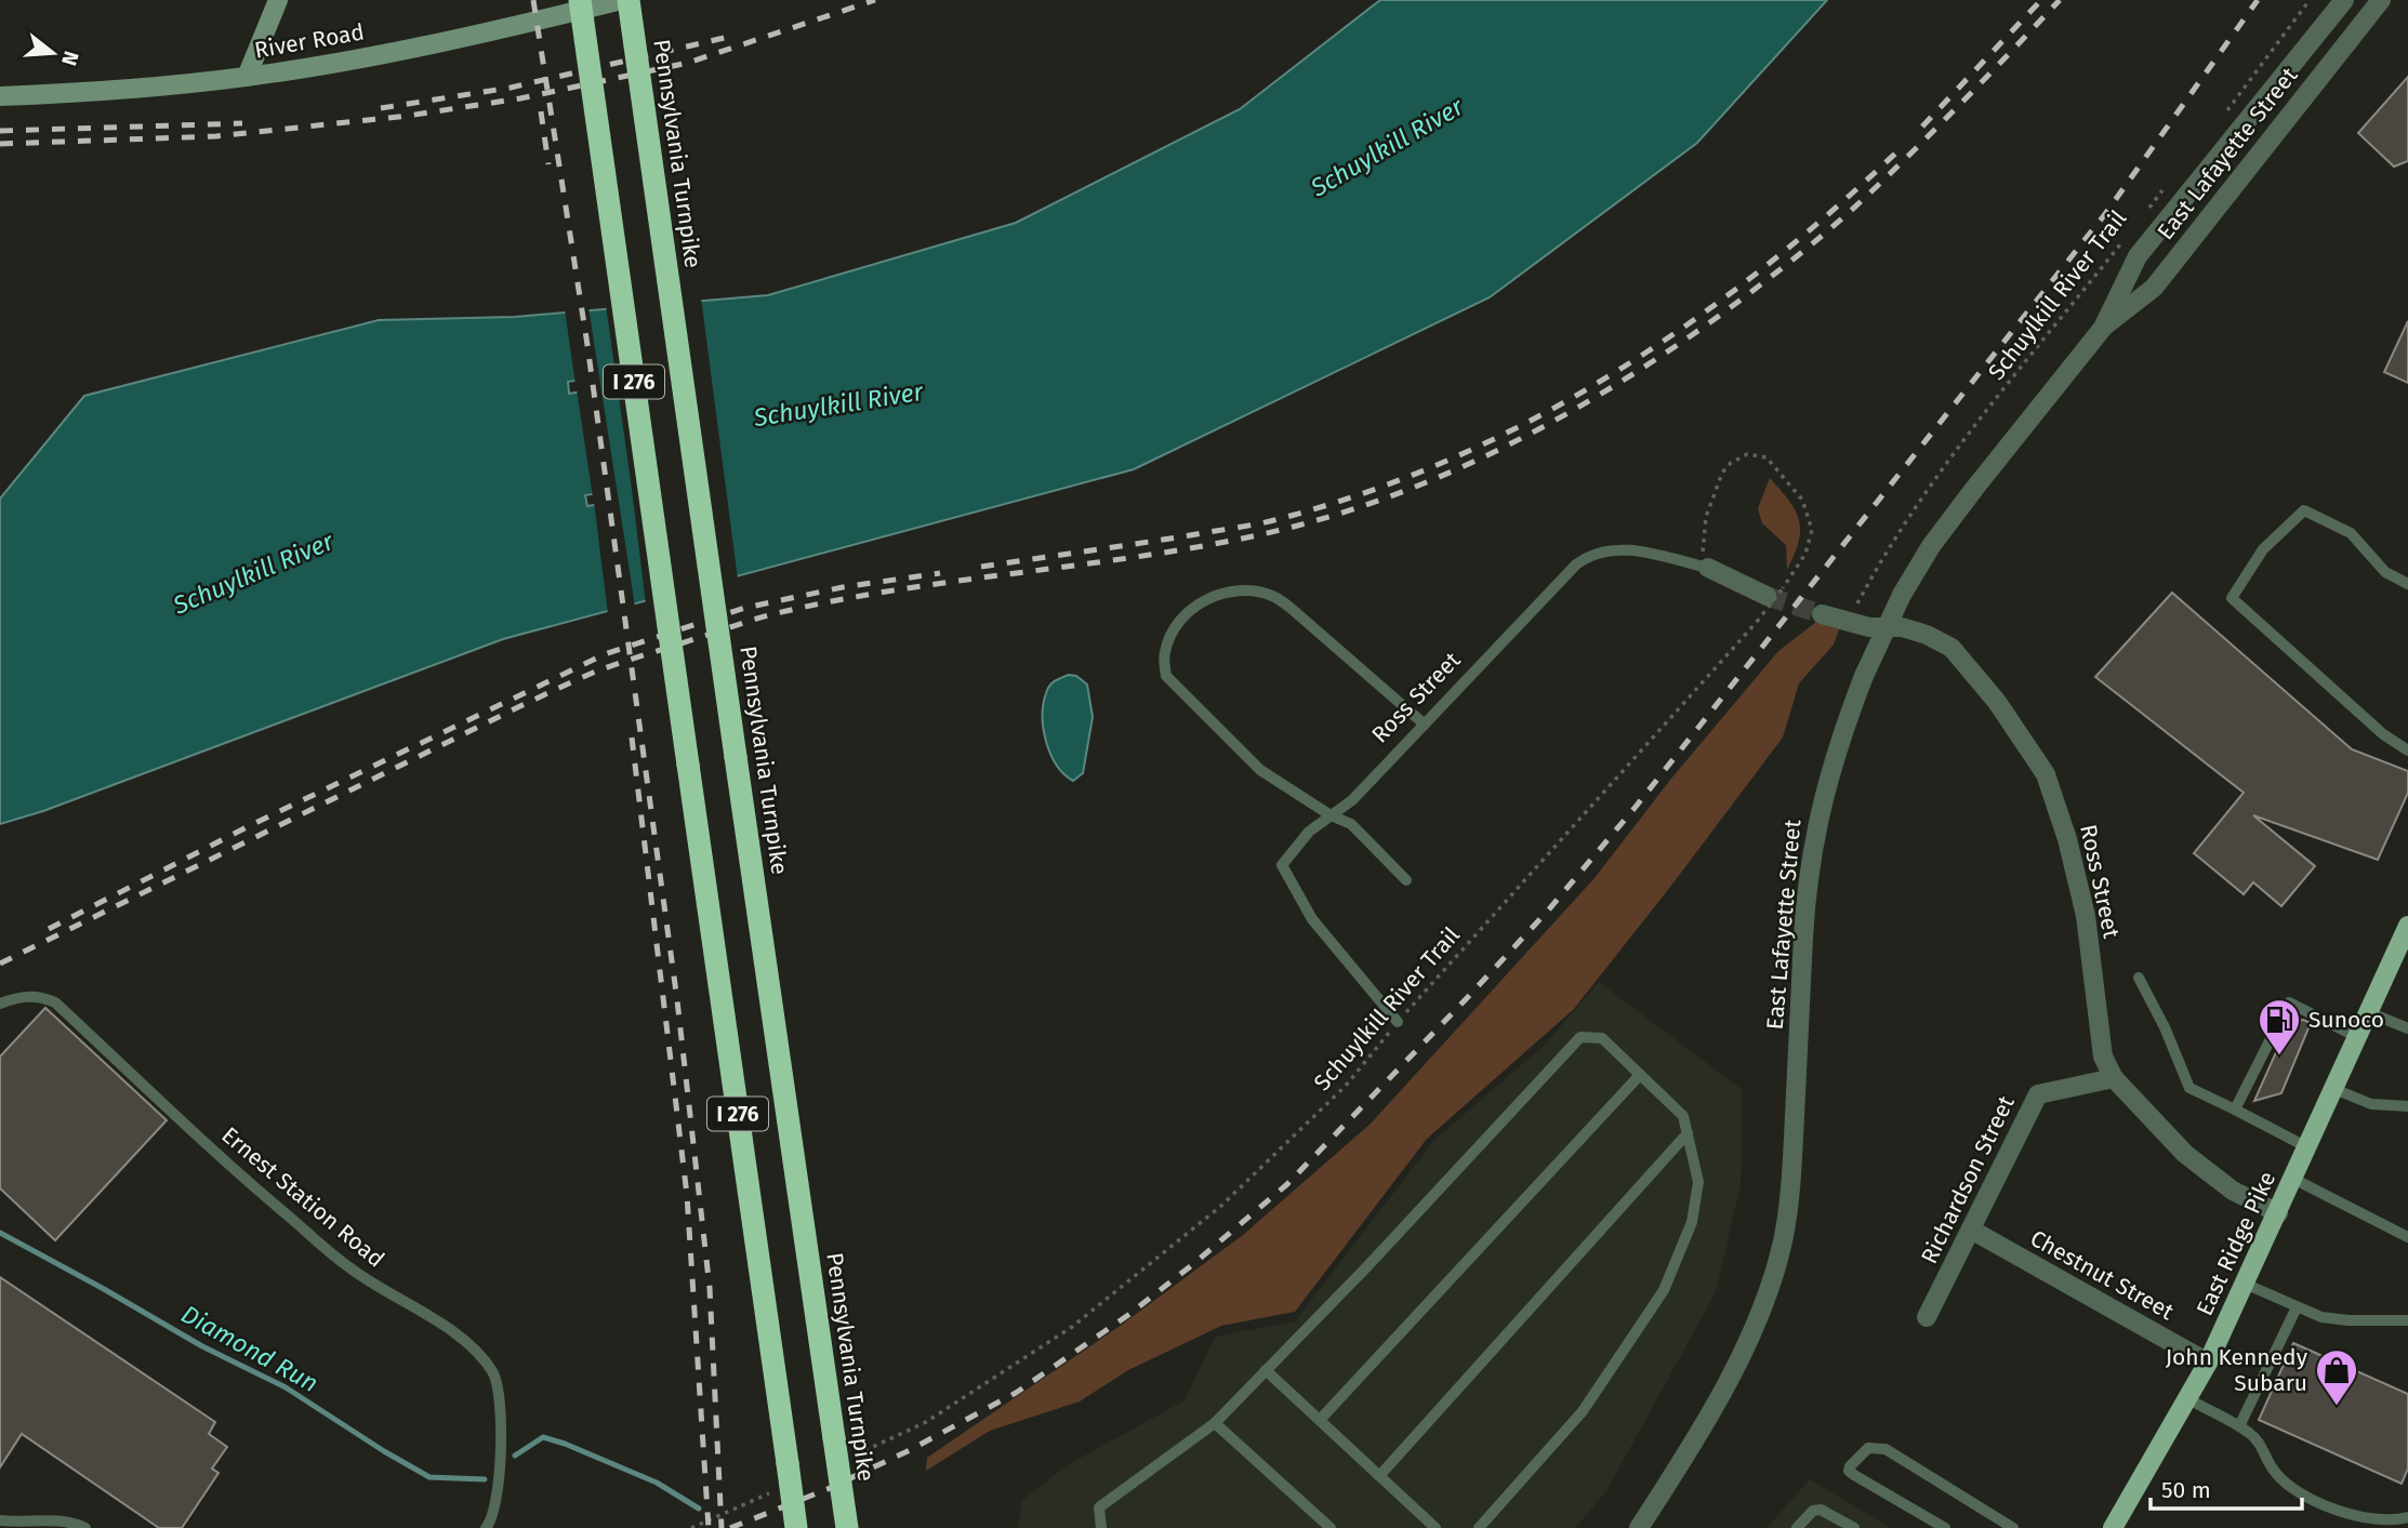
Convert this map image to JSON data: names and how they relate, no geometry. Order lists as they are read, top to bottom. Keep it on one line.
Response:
{"streets":{"highway":["Pennsylvania Turnpike","I 276"],"main road":["River Road","East Ridge Pike"],"street":["East Lafayette Street","Ross Street","Richardson Street","Chestnut Street"],"lane":["Ernest Station Road"],"path":["Schuylkill River Trail"]},"crossings":[["Schuylkill River Trail","Ross Street"],["Ross Street","Richardson Street"],["Ross Street","East Ridge Pike"],["Richardson Street","Chestnut Street"],["East Ridge Pike","Chestnut Street"]],"water":["Schuylkill River","Diamond Run"],"places":{"fuel station":["Sunoco"],"shop":["John Kennedy Subaru"]},"scale_bar":"50 m","north":"right"}
